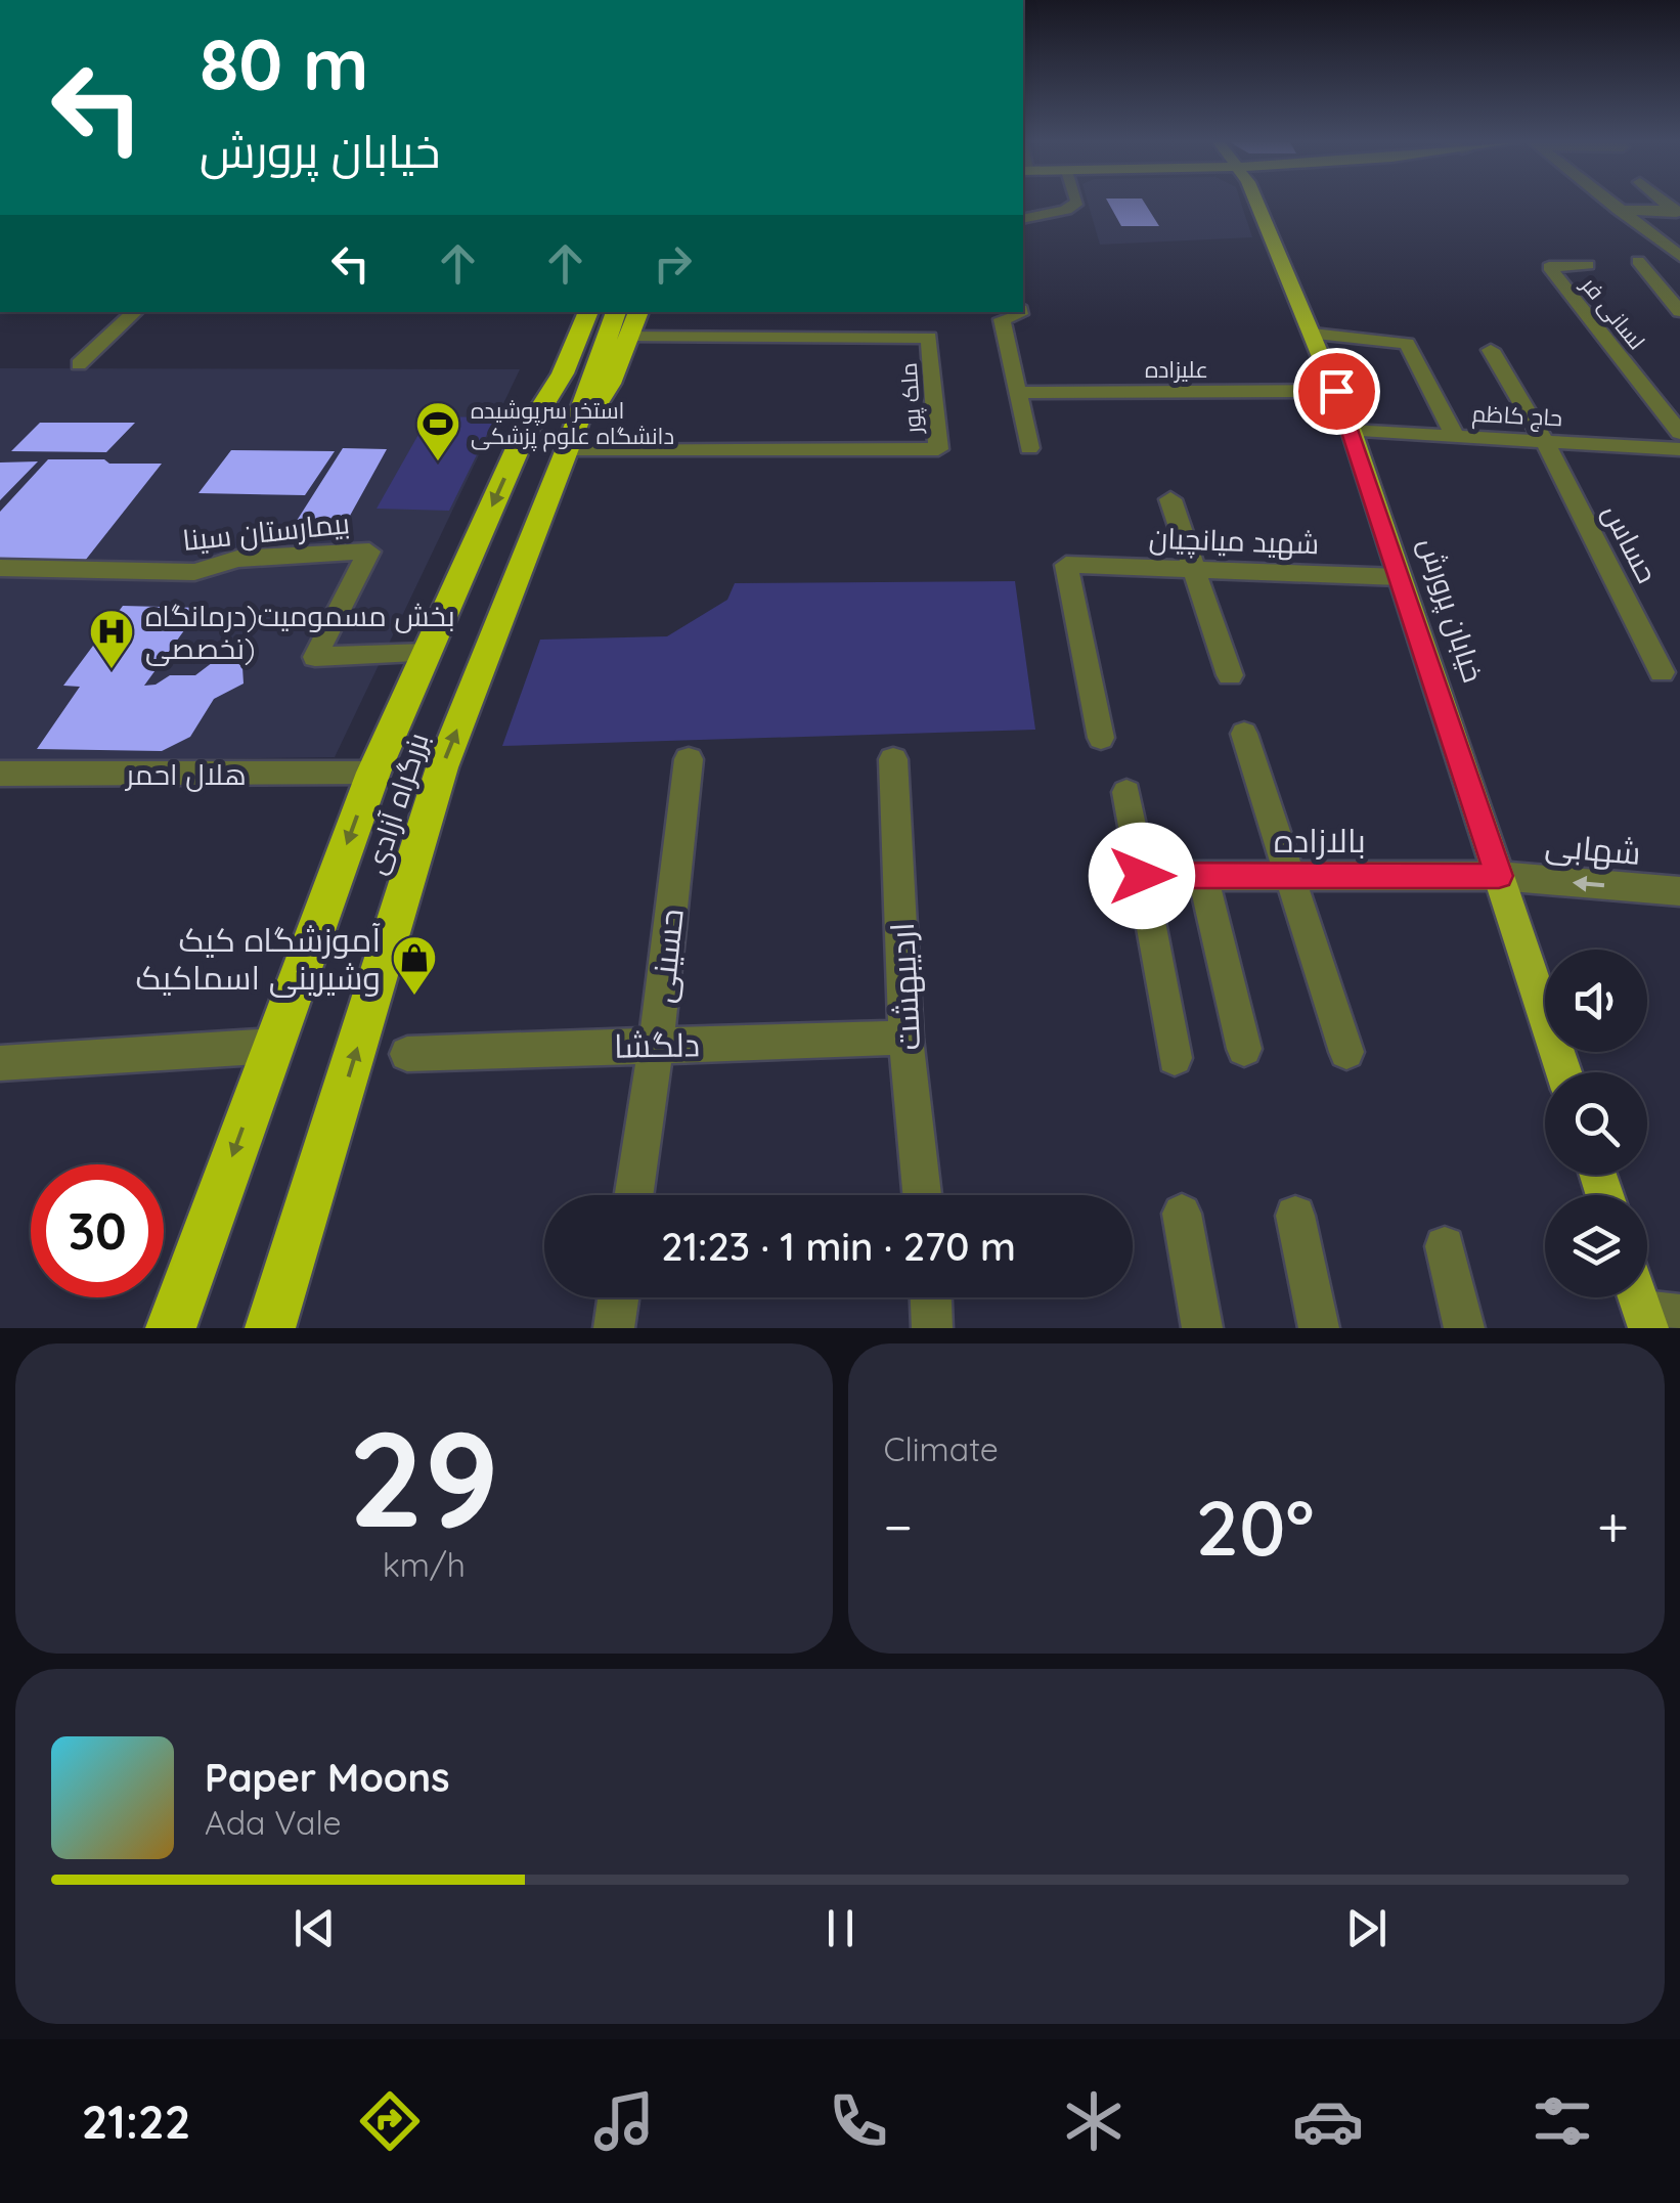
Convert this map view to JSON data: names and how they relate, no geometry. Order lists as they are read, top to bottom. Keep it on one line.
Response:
{"streets":{"highway":["بزرگراه آزادی"],"main road":["خیابان پرورش"],"street":["لسانی فر","علیزاده","ملک پور","حاج کاظم","بیمارستان سینا","شهید میانچیان","حساس","هلال احمر","بالازاده","شهابی","حسینی","اردیبهشت","دلگشا"]},"crossings":[["علیزاده","خیابان پرورش"],["ملک پور","بزرگراه آزادی"],["حاج کاظم","حساس"],["حاج کاظم","خیابان پرورش"],["بیمارستان سینا","بزرگراه آزادی"],["شهید میانچیان","خیابان پرورش"],["خیابان پرورش","بالازاده"],["خیابان پرورش","شهابی"],["هلال احمر","بزرگراه آزادی"],["بالازاده","شهابی"],["حسینی","دلگشا"],["اردیبهشت","دلگشا"]],"one_way":["شهابی"],"places":{"sports":["استخر سرپوشیده دانشگاه علوم پزشکی"],"hospital":["بخش مسمومیت(درمانگاه تخصصی)"],"shop":["آموزشگاه کیک وشیرینی اسماکیک"]},"page":{"turn":["80 m","خیابان پرورش"],"limit":"30","trip":"21:23 · 1 min · 270 m","tile":[["29","km/h"],"Climate"],"heat":["−","20°","+"],"song":["Paper Moons","Ada Vale"],"tabs":"21:22"}}
